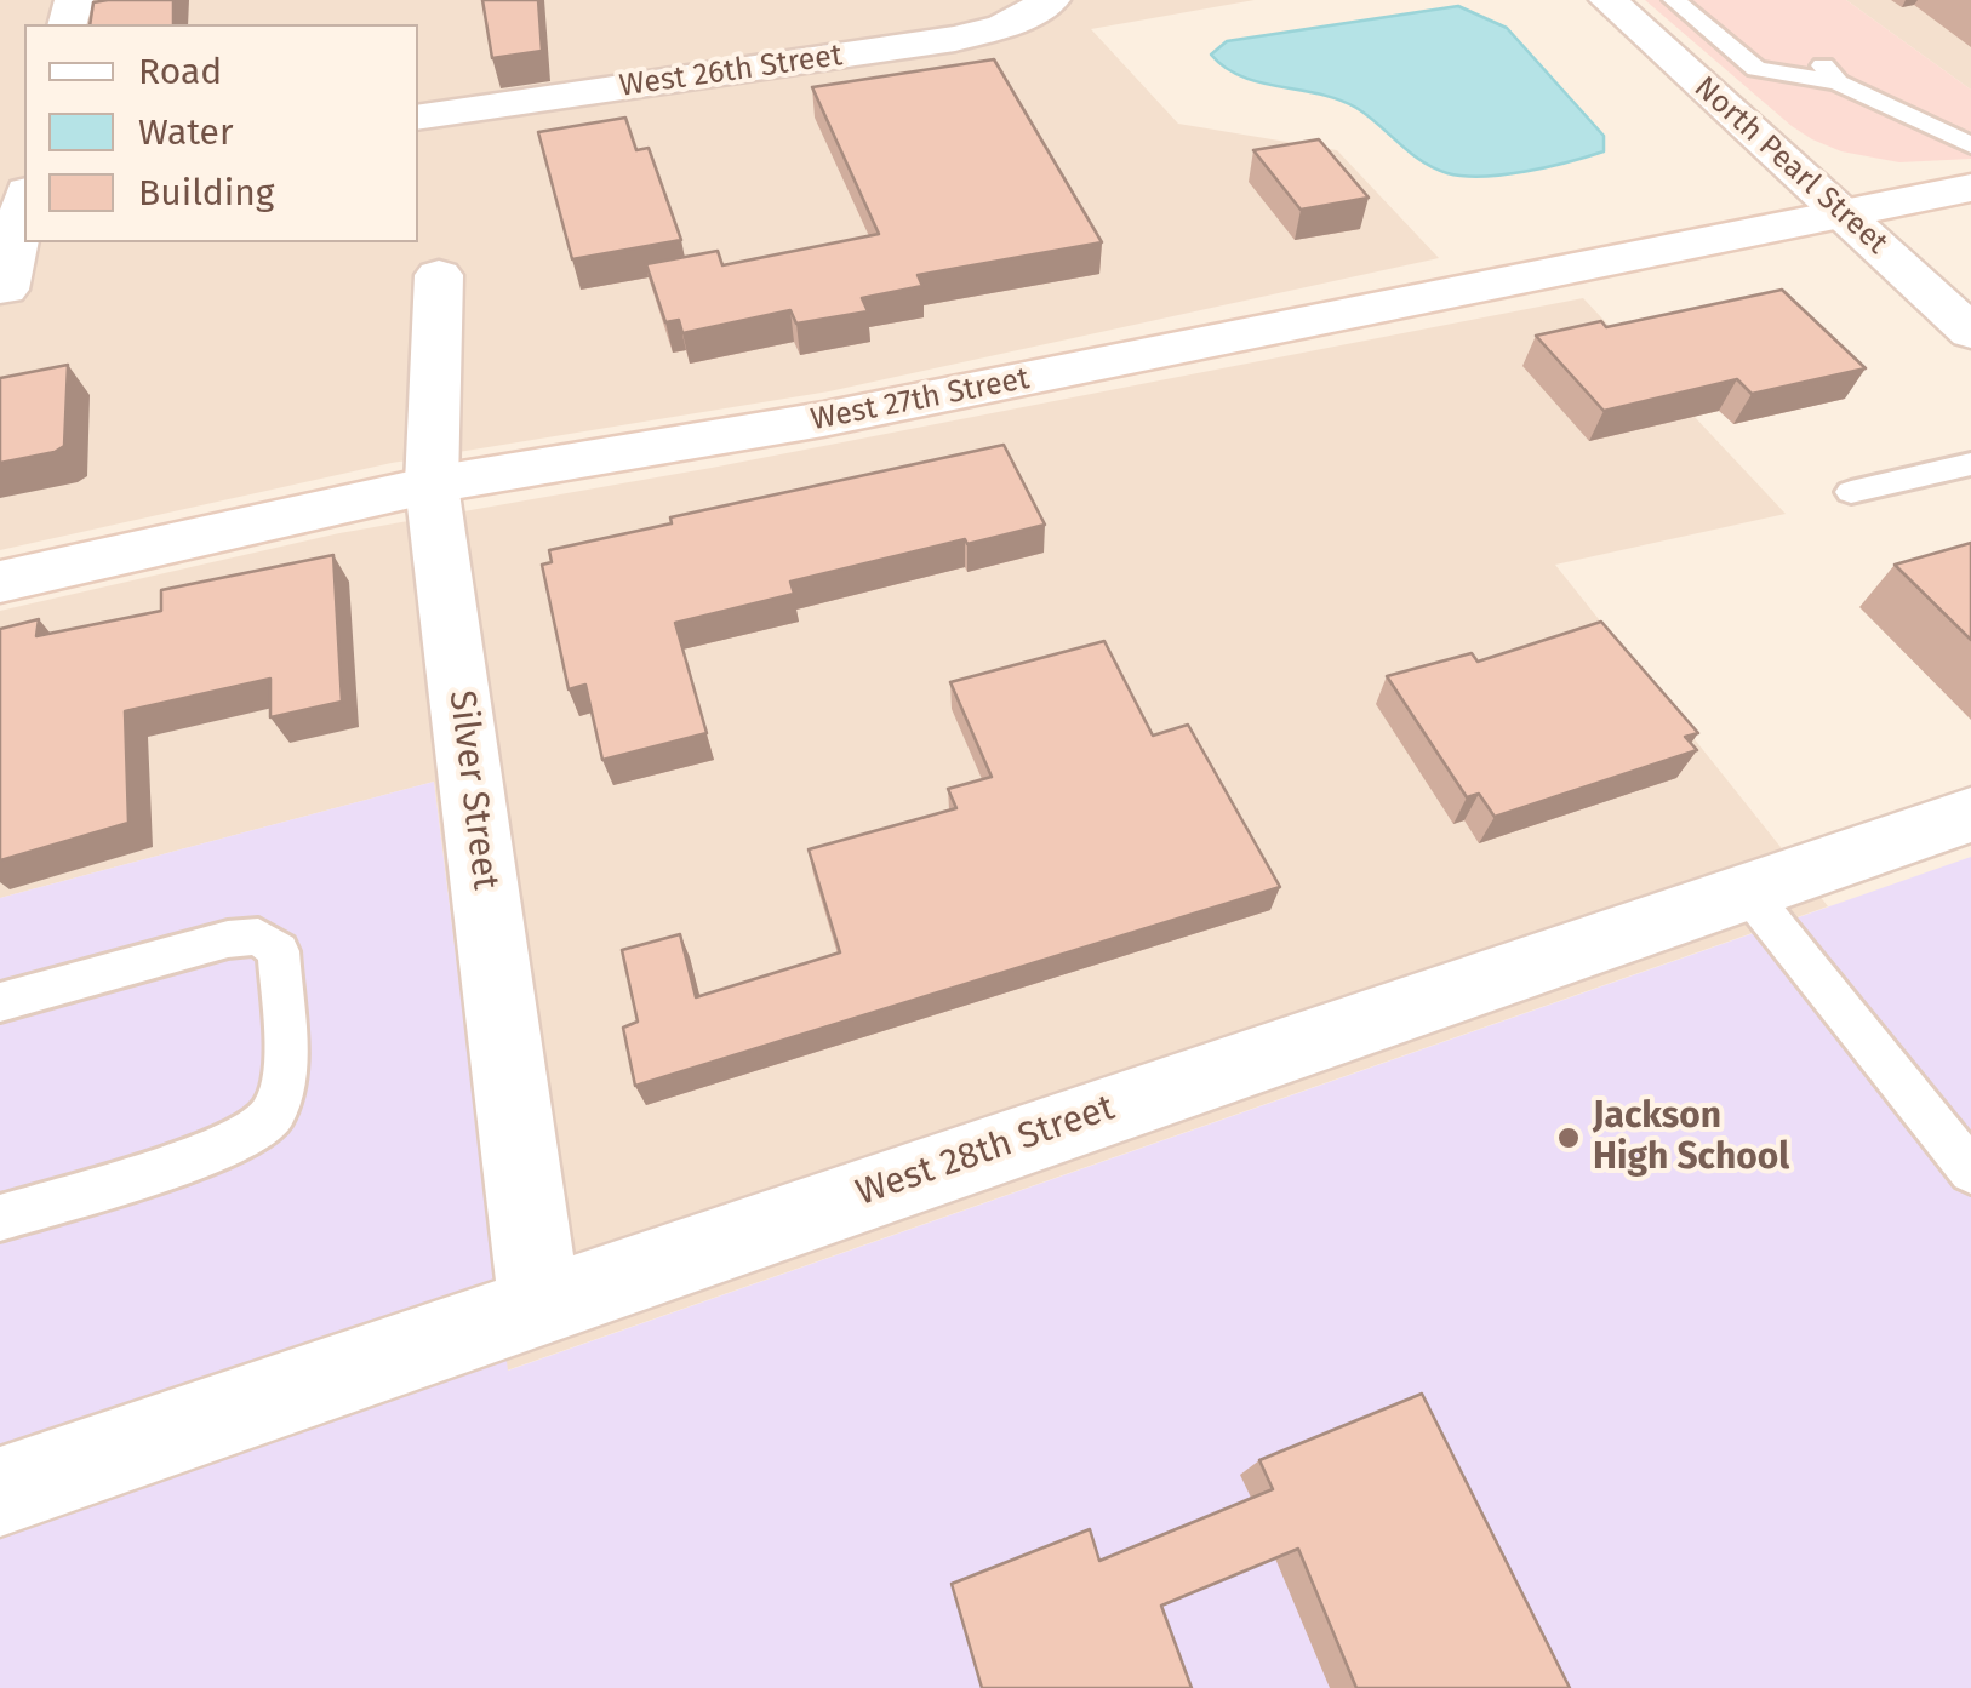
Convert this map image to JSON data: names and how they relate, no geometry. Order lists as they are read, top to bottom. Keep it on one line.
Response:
{"streets":{"street":["West 26th Street","North Pearl Street","West 27th Street","Silver Street","West 28th Street"]},"crossings":[["North Pearl Street","West 27th Street"],["West 27th Street","Silver Street"],["Silver Street","West 28th Street"]],"places":["Jackson High School"],"legend":["Road","Water","Building"]}
